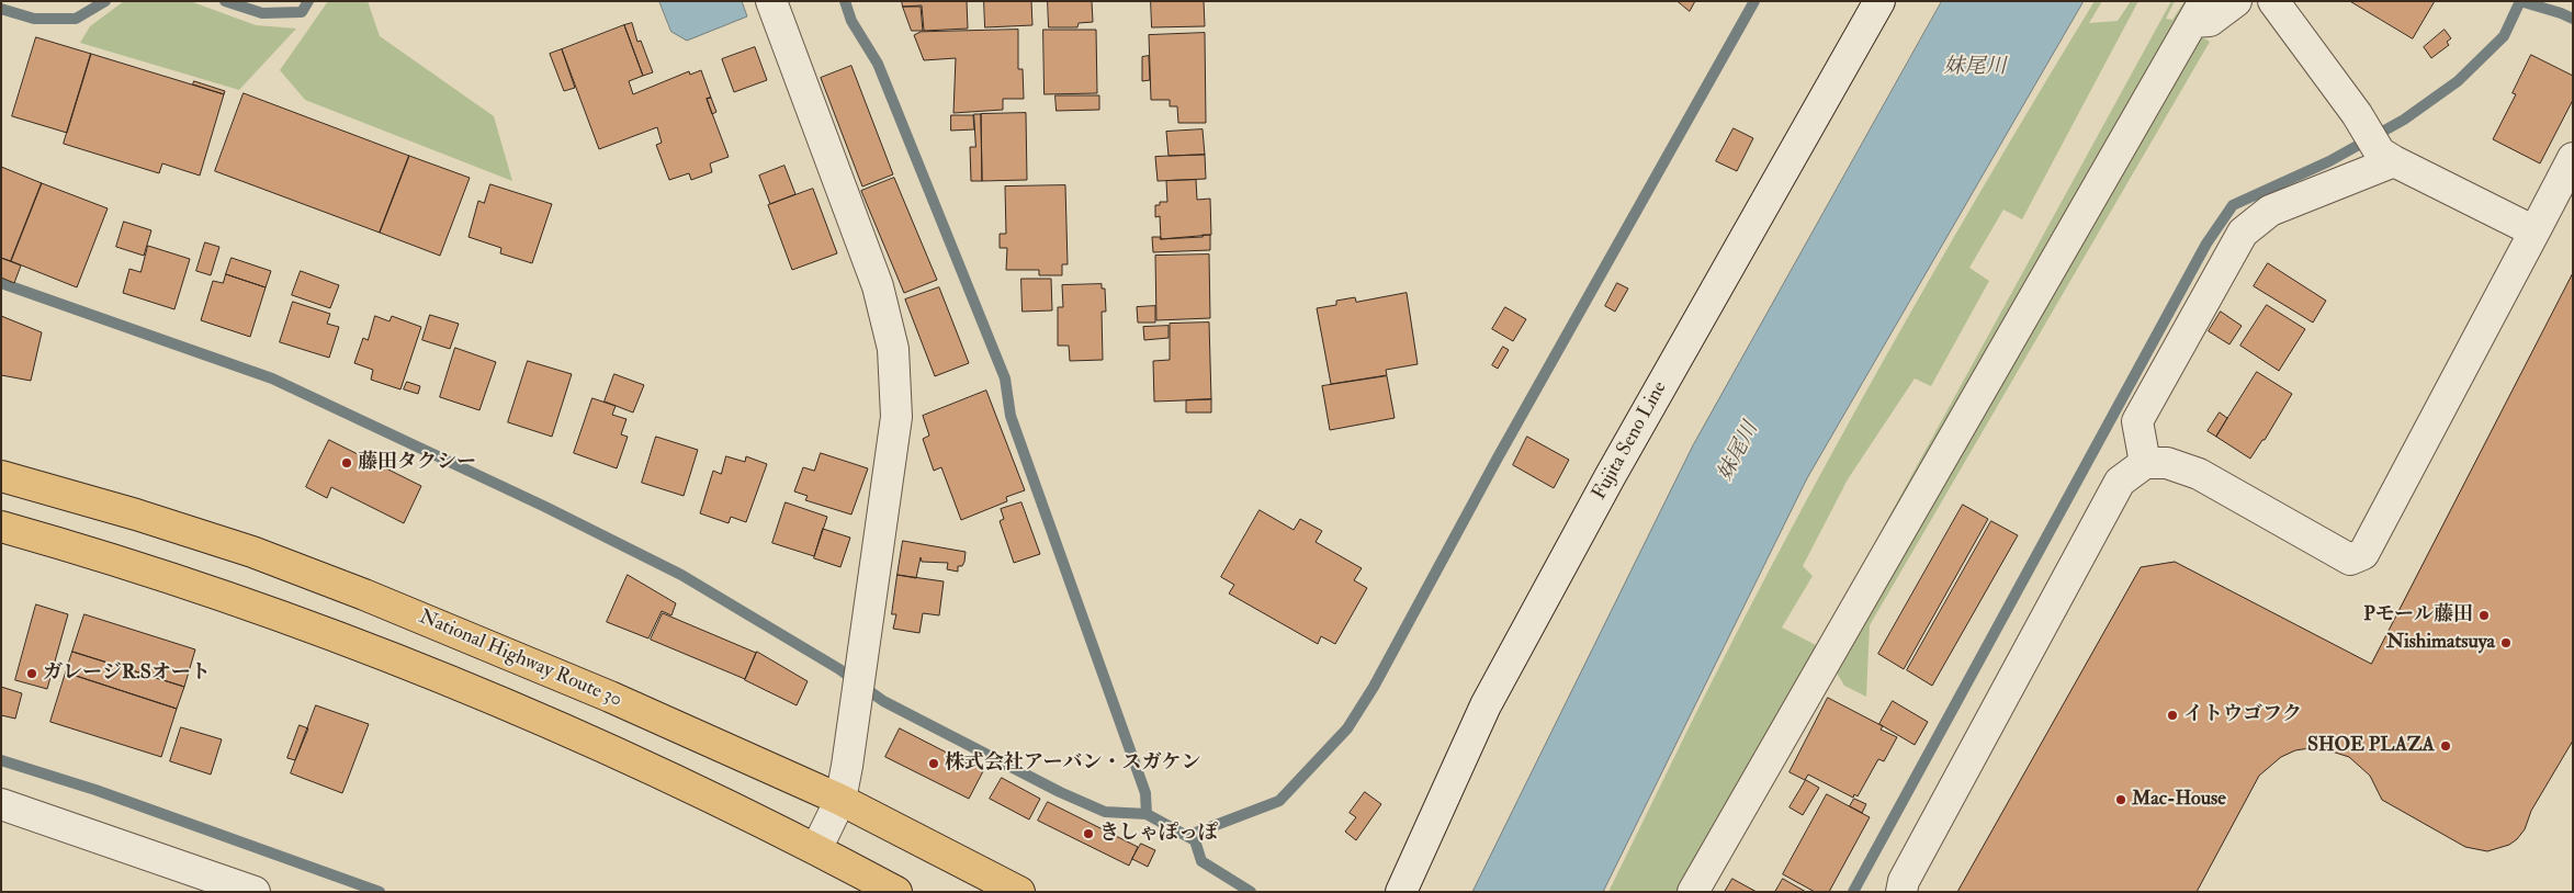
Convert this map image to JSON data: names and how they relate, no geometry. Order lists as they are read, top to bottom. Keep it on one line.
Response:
{"streets":{"highway":["National Highway Route 30"],"street":["Fujita Seno Line"]},"water":["妹尾川"],"places":["藤田タクシー","Pモール藤田","Nishimatsuya","ガレージR.Sオート","イトウゴフク","SHOE PLAZA","株式会社アーバン・スガケン","Mac-House","きしゃぽっぽ"]}
